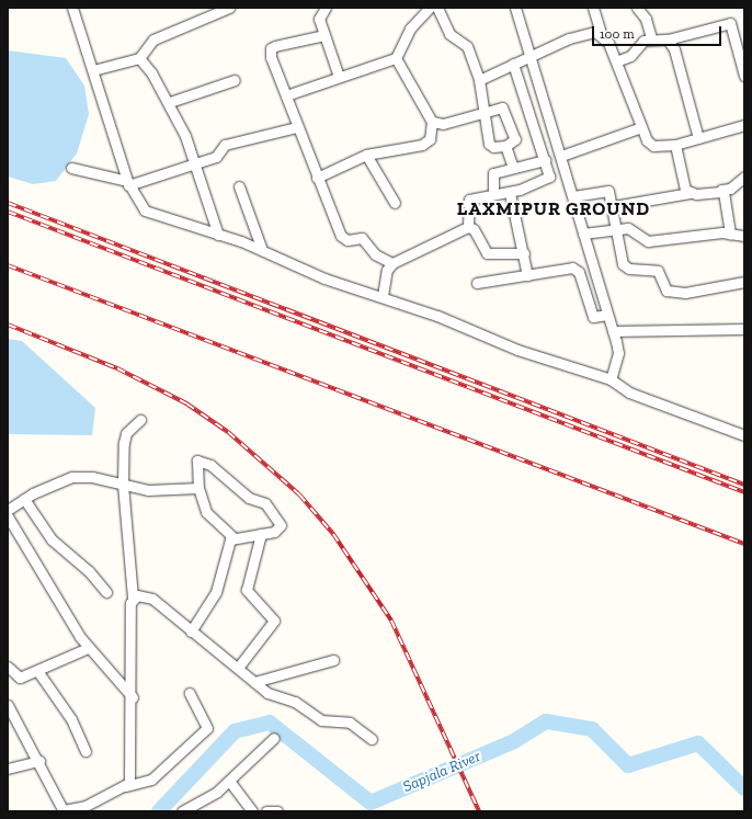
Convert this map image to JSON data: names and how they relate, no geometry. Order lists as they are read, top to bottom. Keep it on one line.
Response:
{"districts":["LAXMIPUR GROUND"],"water":["Sapjala River"],"scale_bar":"100 m"}
